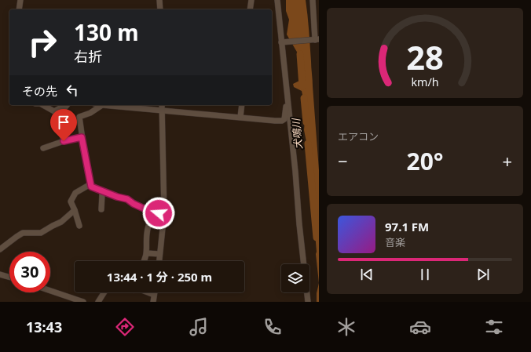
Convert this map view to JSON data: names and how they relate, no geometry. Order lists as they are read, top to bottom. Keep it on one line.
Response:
{"water":["犬鳴川"],"page":{"turn":["130 m","右折"],"then":"その先","tile":"エアコン","heat":["−","20°","+"],"song":["97.1 FM","音楽"],"limit":"30","trip":"13:44 · 1 分 · 250 m","tabs":"13:43","gauge":["28","km/h"]}}
